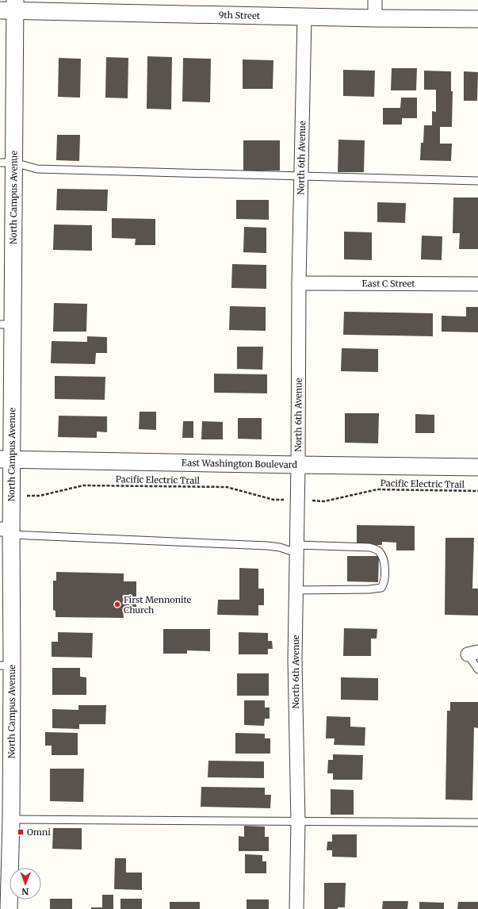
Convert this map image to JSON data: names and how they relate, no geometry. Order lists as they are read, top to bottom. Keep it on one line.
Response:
{"streets":{"street":["9th Street","North 6th Avenue","North Campus Avenue","East C Street","East Washington Boulevard"],"path":["Pacific Electric Trail"]},"crossings":[["9th Street","North 6th Avenue"],["9th Street","North Campus Avenue"],["North 6th Avenue","East C Street"],["North 6th Avenue","East Washington Boulevard"],["North Campus Avenue","East Washington Boulevard"]],"places":{"other":["First Mennonite Church"],"transit":["Omni"]},"north":"bottom"}
